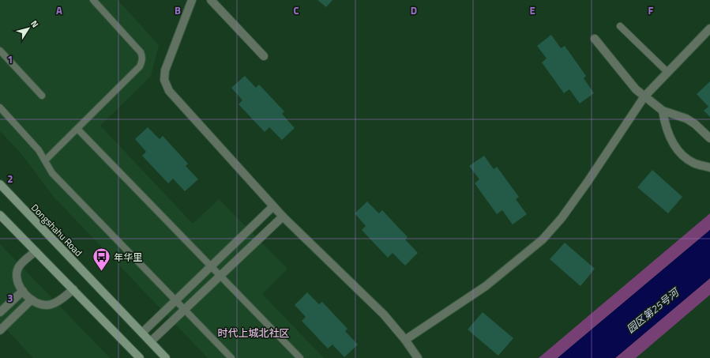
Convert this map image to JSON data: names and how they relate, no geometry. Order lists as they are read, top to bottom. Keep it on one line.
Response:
{"streets":{"main road":["Dongshahu Road"]},"districts":["时代上城北社区"],"water":["园区第25号河"],"places":{"bus stop":["年华里"]},"north":"top right","grid":{"columns":["A","B","C","D","E","F"],"rows":["1","2","3"]}}
